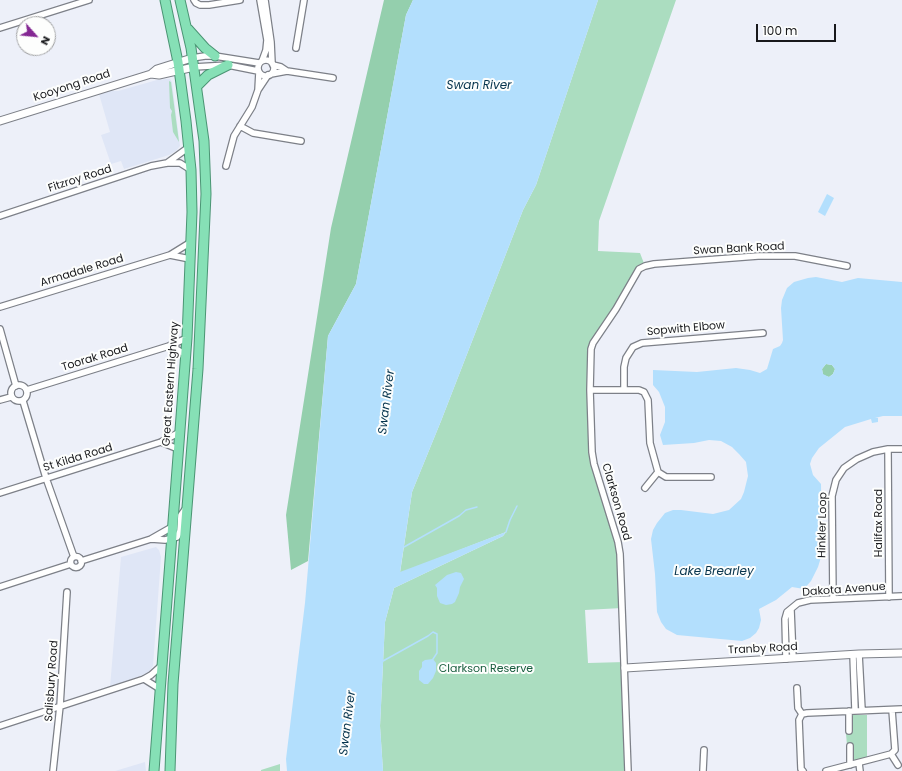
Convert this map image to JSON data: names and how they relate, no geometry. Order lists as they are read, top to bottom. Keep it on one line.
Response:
{"streets":{"highway":["Great Eastern Highway"],"street":["Kooyong Road","Fitzroy Road","Swan Bank Road","Armadale Road","Sopwith Elbow","Toorak Road","St Kilda Road","Clarkson Road","Halifax Road","Hinkler Loop","Dakota Avenue","Tranby Road","Salisbury Road"]},"crossings":[["Kooyong Road","Great Eastern Highway"],["Fitzroy Road","Great Eastern Highway"],["Swan Bank Road","Clarkson Road"],["Armadale Road","Great Eastern Highway"],["Toorak Road","Great Eastern Highway"],["Great Eastern Highway","St Kilda Road"],["Clarkson Road","Tranby Road"],["Halifax Road","Hinkler Loop"],["Halifax Road","Dakota Avenue"],["Hinkler Loop","Dakota Avenue"],["Dakota Avenue","Tranby Road"]],"water":["Swan River","Lake Brearley"],"parks":["Clarkson Reserve"],"scale_bar":"100 m","north":"bottom right"}
